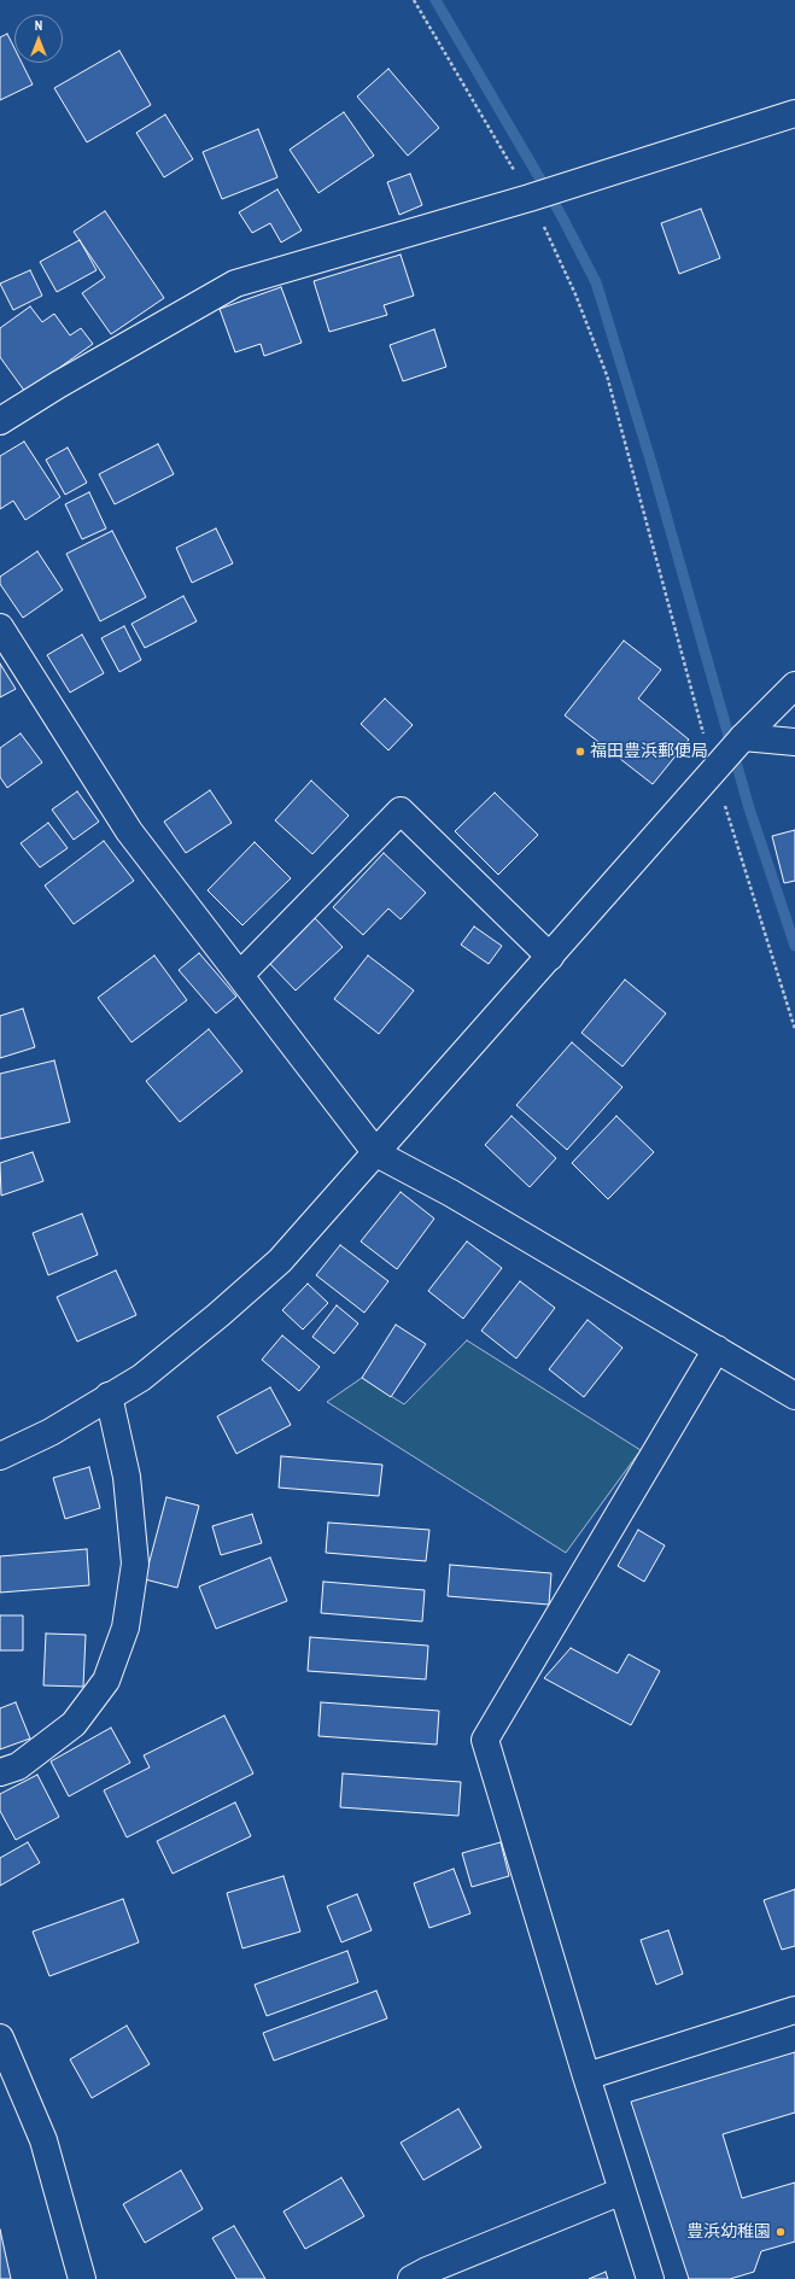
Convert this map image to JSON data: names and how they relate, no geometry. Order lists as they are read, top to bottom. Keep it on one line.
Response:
{"places":["福田豊浜郵便局","豊浜幼稚園"],"north":"top"}
